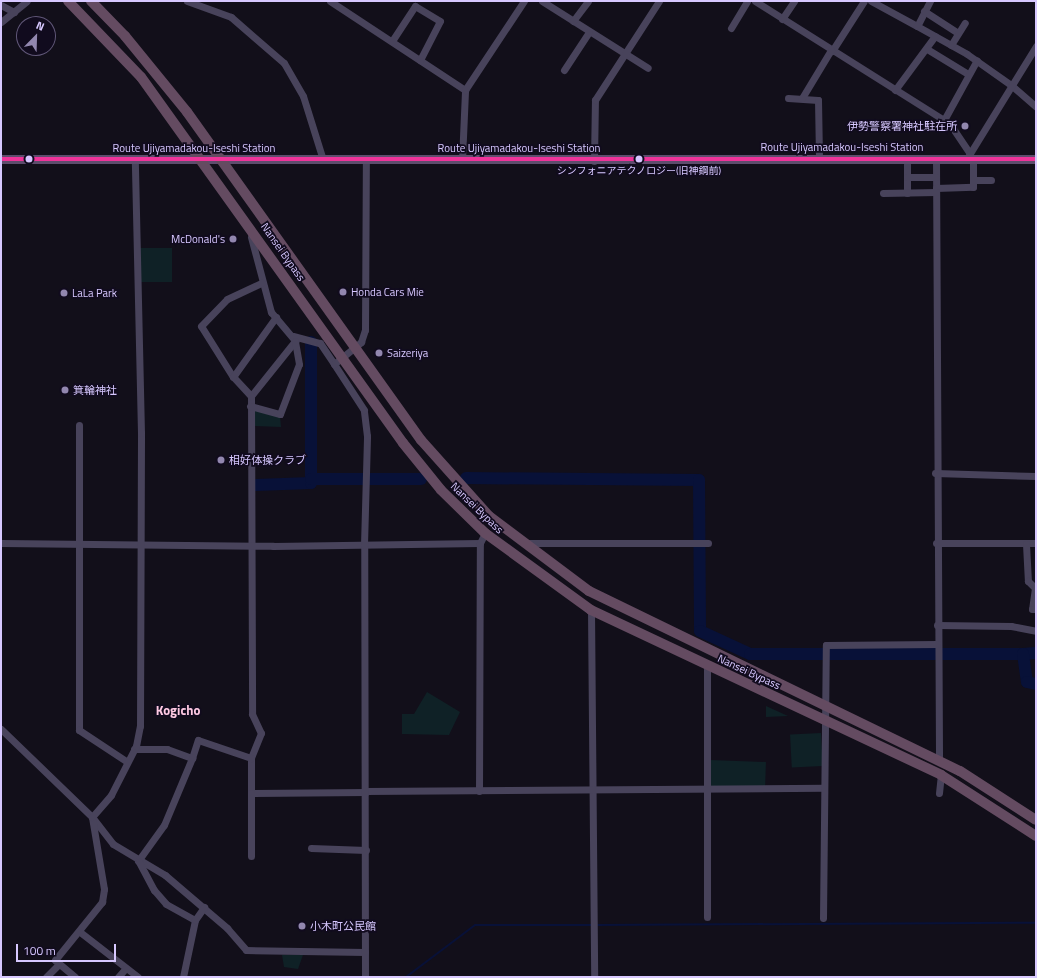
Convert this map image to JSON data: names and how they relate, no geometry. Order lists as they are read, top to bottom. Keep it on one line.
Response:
{"streets":{"highway":["Nansei Bypass"],"main road":["Route Ujiyamadakou-Iseshi Station"]},"crossings":[["Route Ujiyamadakou-Iseshi Station","Nansei Bypass"]],"districts":["Kogicho"],"places":["伊勢警察署神社駐在所","シンフォニアテクノロジー(旧神鋼前)","McDonald's","Honda Cars Mie","LaLa Park","Saizeriya","箕輪神社","相好体操クラブ","小木町公民館"],"scale_bar":"100 m","north":"top right"}
